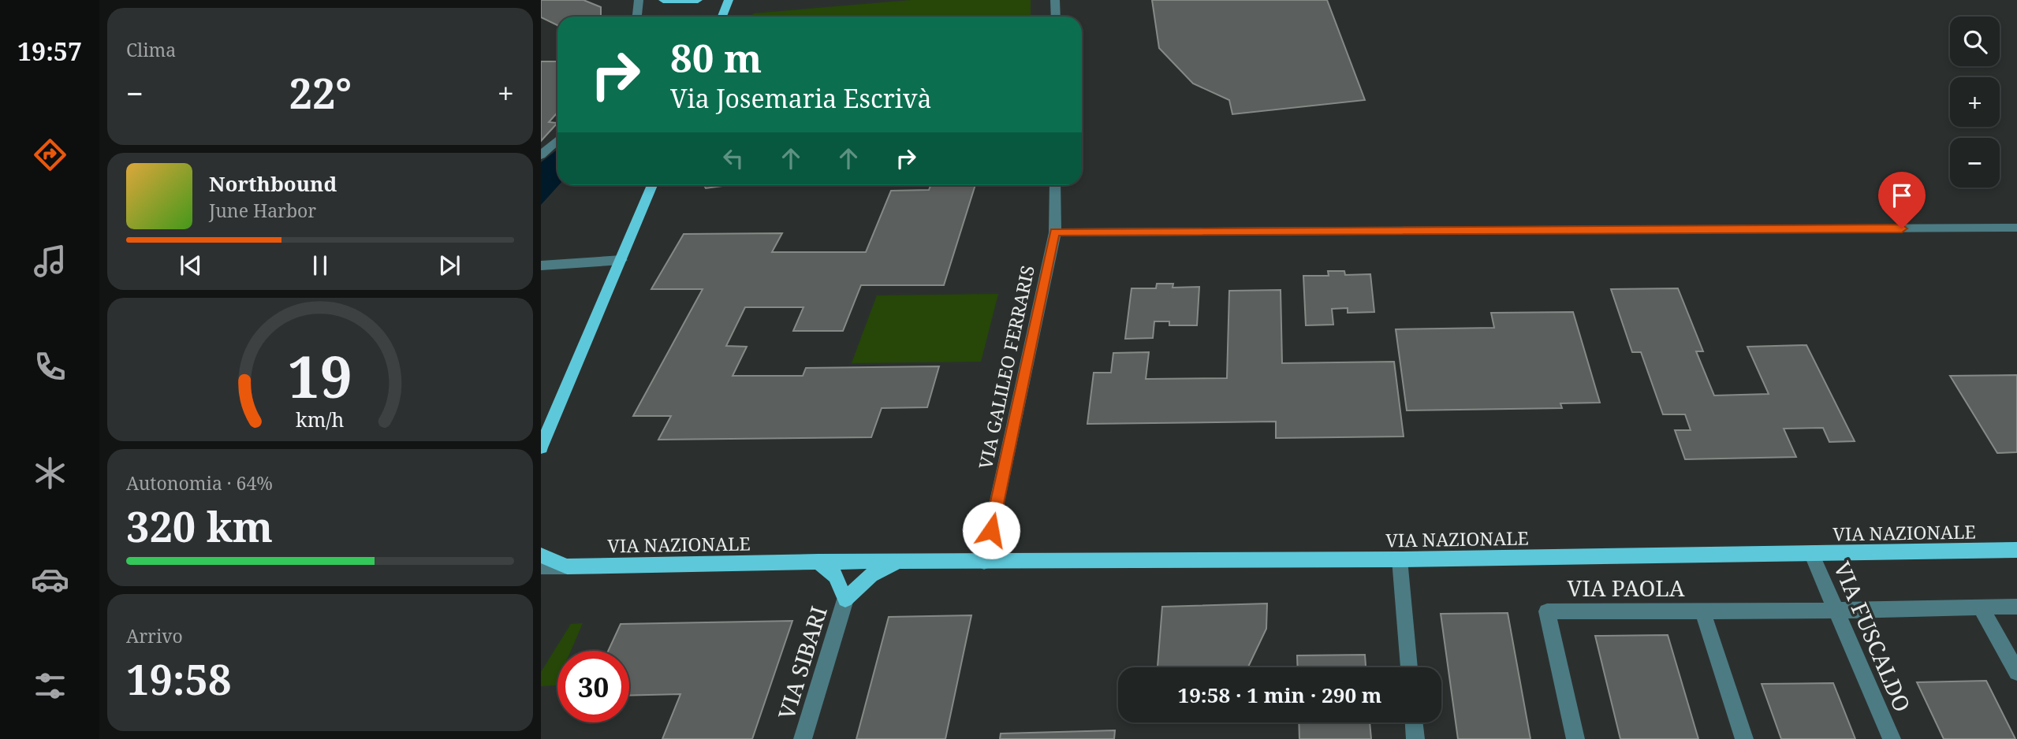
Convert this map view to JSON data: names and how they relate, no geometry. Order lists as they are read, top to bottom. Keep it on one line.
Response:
{"streets":{"main road":["VIA NAZIONALE"],"street":["VIA GALILEO FERRARIS","VIA PAOLA","VIA FUSCALDO","VIA SIBARI"]},"crossings":[["VIA GALILEO FERRARIS","VIA NAZIONALE"],["VIA NAZIONALE","VIA FUSCALDO"],["VIA PAOLA","VIA FUSCALDO"]],"page":{"tabs":"19:57","tile":["Clima",["Autonomia · 64%","320 km"],["Arrivo","19:58"]],"map_buttons":["+","−"],"turn":["80 m","Via Josemaria Escrivà"],"heat":["−","22°","+"],"song":["Northbound","June Harbor"],"limit":"30","trip":"19:58 · 1 min · 290 m","gauge":["19","km/h"]}}
